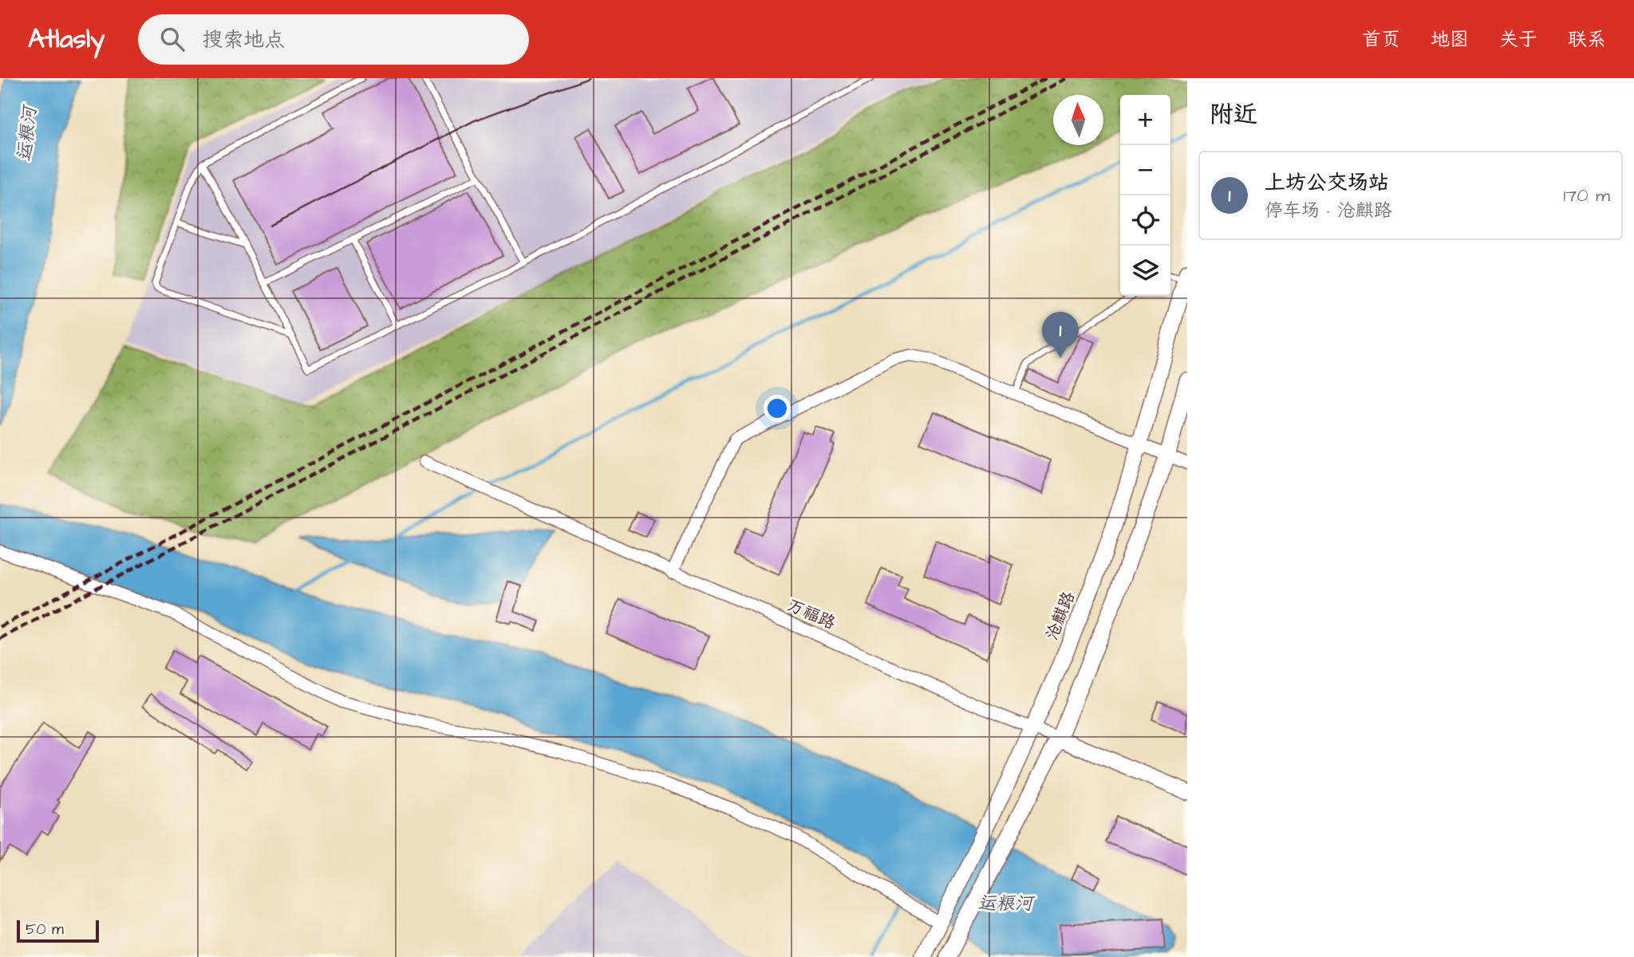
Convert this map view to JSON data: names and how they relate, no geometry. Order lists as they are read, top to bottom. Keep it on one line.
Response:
{"streets":{"main road":["万福路","沧麒路"]},"crossings":[["万福路","沧麒路"]],"water":["运粮河"],"scale_bar":"50 m","north":"top","page":{"header":"Atlasly","search":"搜索地点","nav":["首页","地图","关于","联系"],"heading":"附近","map_buttons":["+","−"],"list":[{"mark":"1","name":"上坊公交场站","note":"停车场 · 沧麒路","value":"170 m"}],"pins":"1","scale":"50 m"}}
